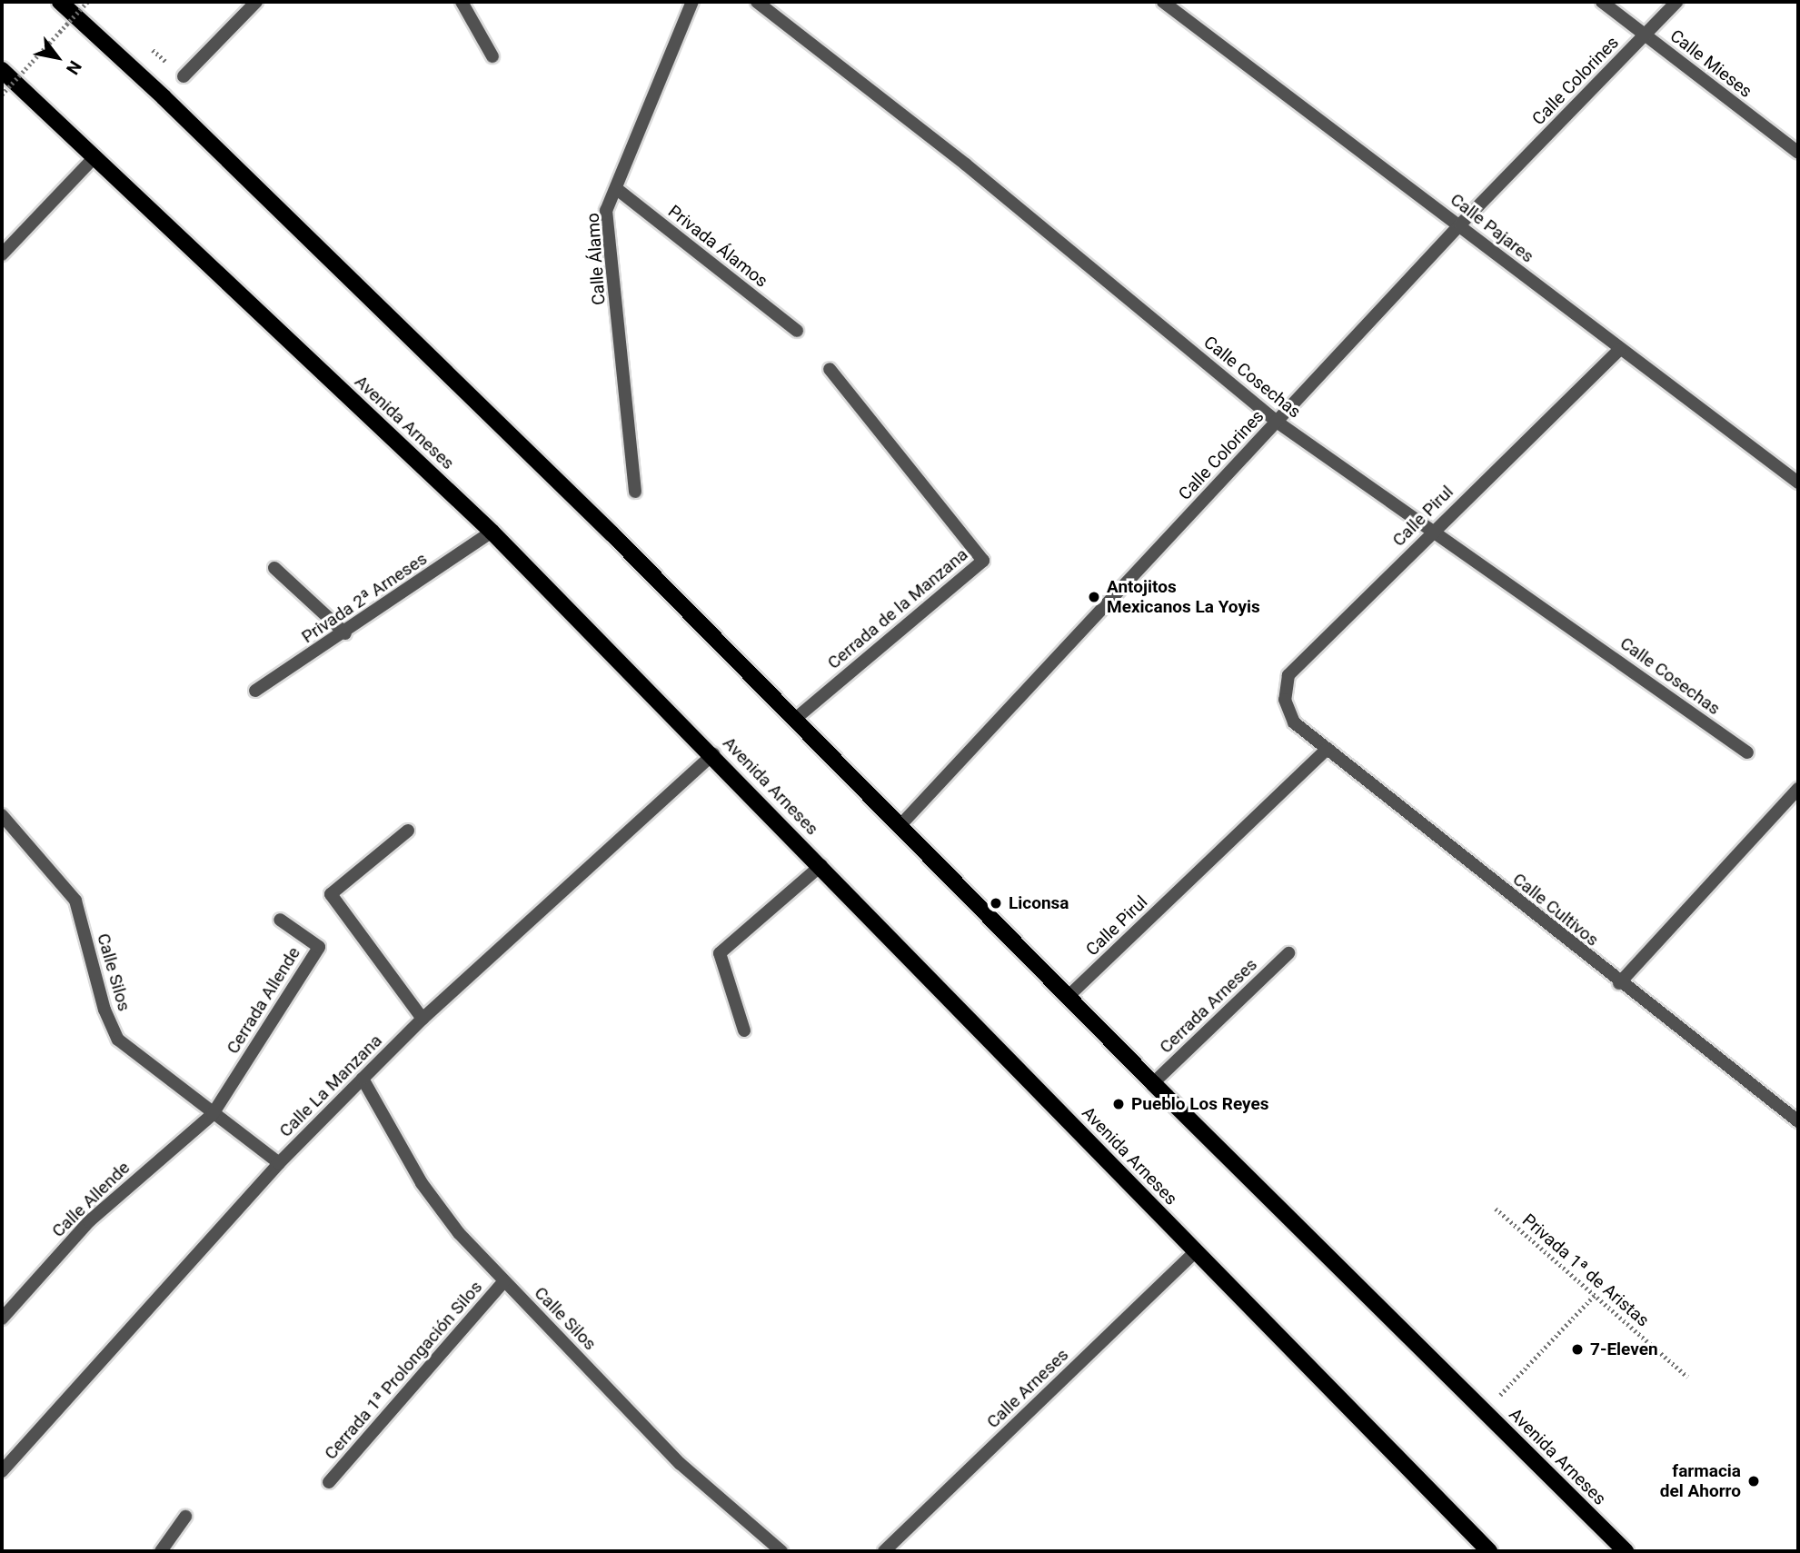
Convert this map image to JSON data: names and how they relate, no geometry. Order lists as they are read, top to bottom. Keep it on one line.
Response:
{"streets":{"main road":["Avenida Arneses"],"street":["Calle Mieses","Calle Colorines","Calle Pajares","Privada Álamos","Calle Álamo","Calle Cosechas","Calle Pirul","Privada 2ª Arneses","Cerrada de la Manzana","Calle Cultivos","Calle Silos","Cerrada Allende","Cerrada Arneses","Calle La Manzana","Calle Allende","Cerrada 1ª Prolongación Silos","Calle Arneses"],"path":["Privada 1ª de Aristas"]},"crossings":[["Calle Mieses","Calle Colorines"],["Calle Colorines","Calle Pajares"],["Calle Colorines","Calle Cosechas"],["Calle Colorines","Avenida Arneses"],["Calle Pajares","Calle Pirul"],["Privada Álamos","Calle Álamo"],["Calle Cosechas","Calle Pirul"],["Avenida Arneses","Calle Pirul"],["Avenida Arneses","Privada 2ª Arneses"],["Avenida Arneses","Cerrada de la Manzana"],["Avenida Arneses","Cerrada Arneses"],["Avenida Arneses","Calle La Manzana"],["Avenida Arneses","Calle Arneses"],["Calle Pirul","Calle Cultivos"],["Calle Silos","Cerrada Allende"],["Calle Silos","Calle La Manzana"],["Calle Silos","Calle Allende"],["Calle Silos","Cerrada 1ª Prolongación Silos"],["Cerrada Allende","Calle Allende"]],"places":["Antojitos Mexicanos La Yoyis","Liconsa","Pueblo Los Reyes","7-Eleven","farmacia del Ahorro"],"north":"bottom right"}
